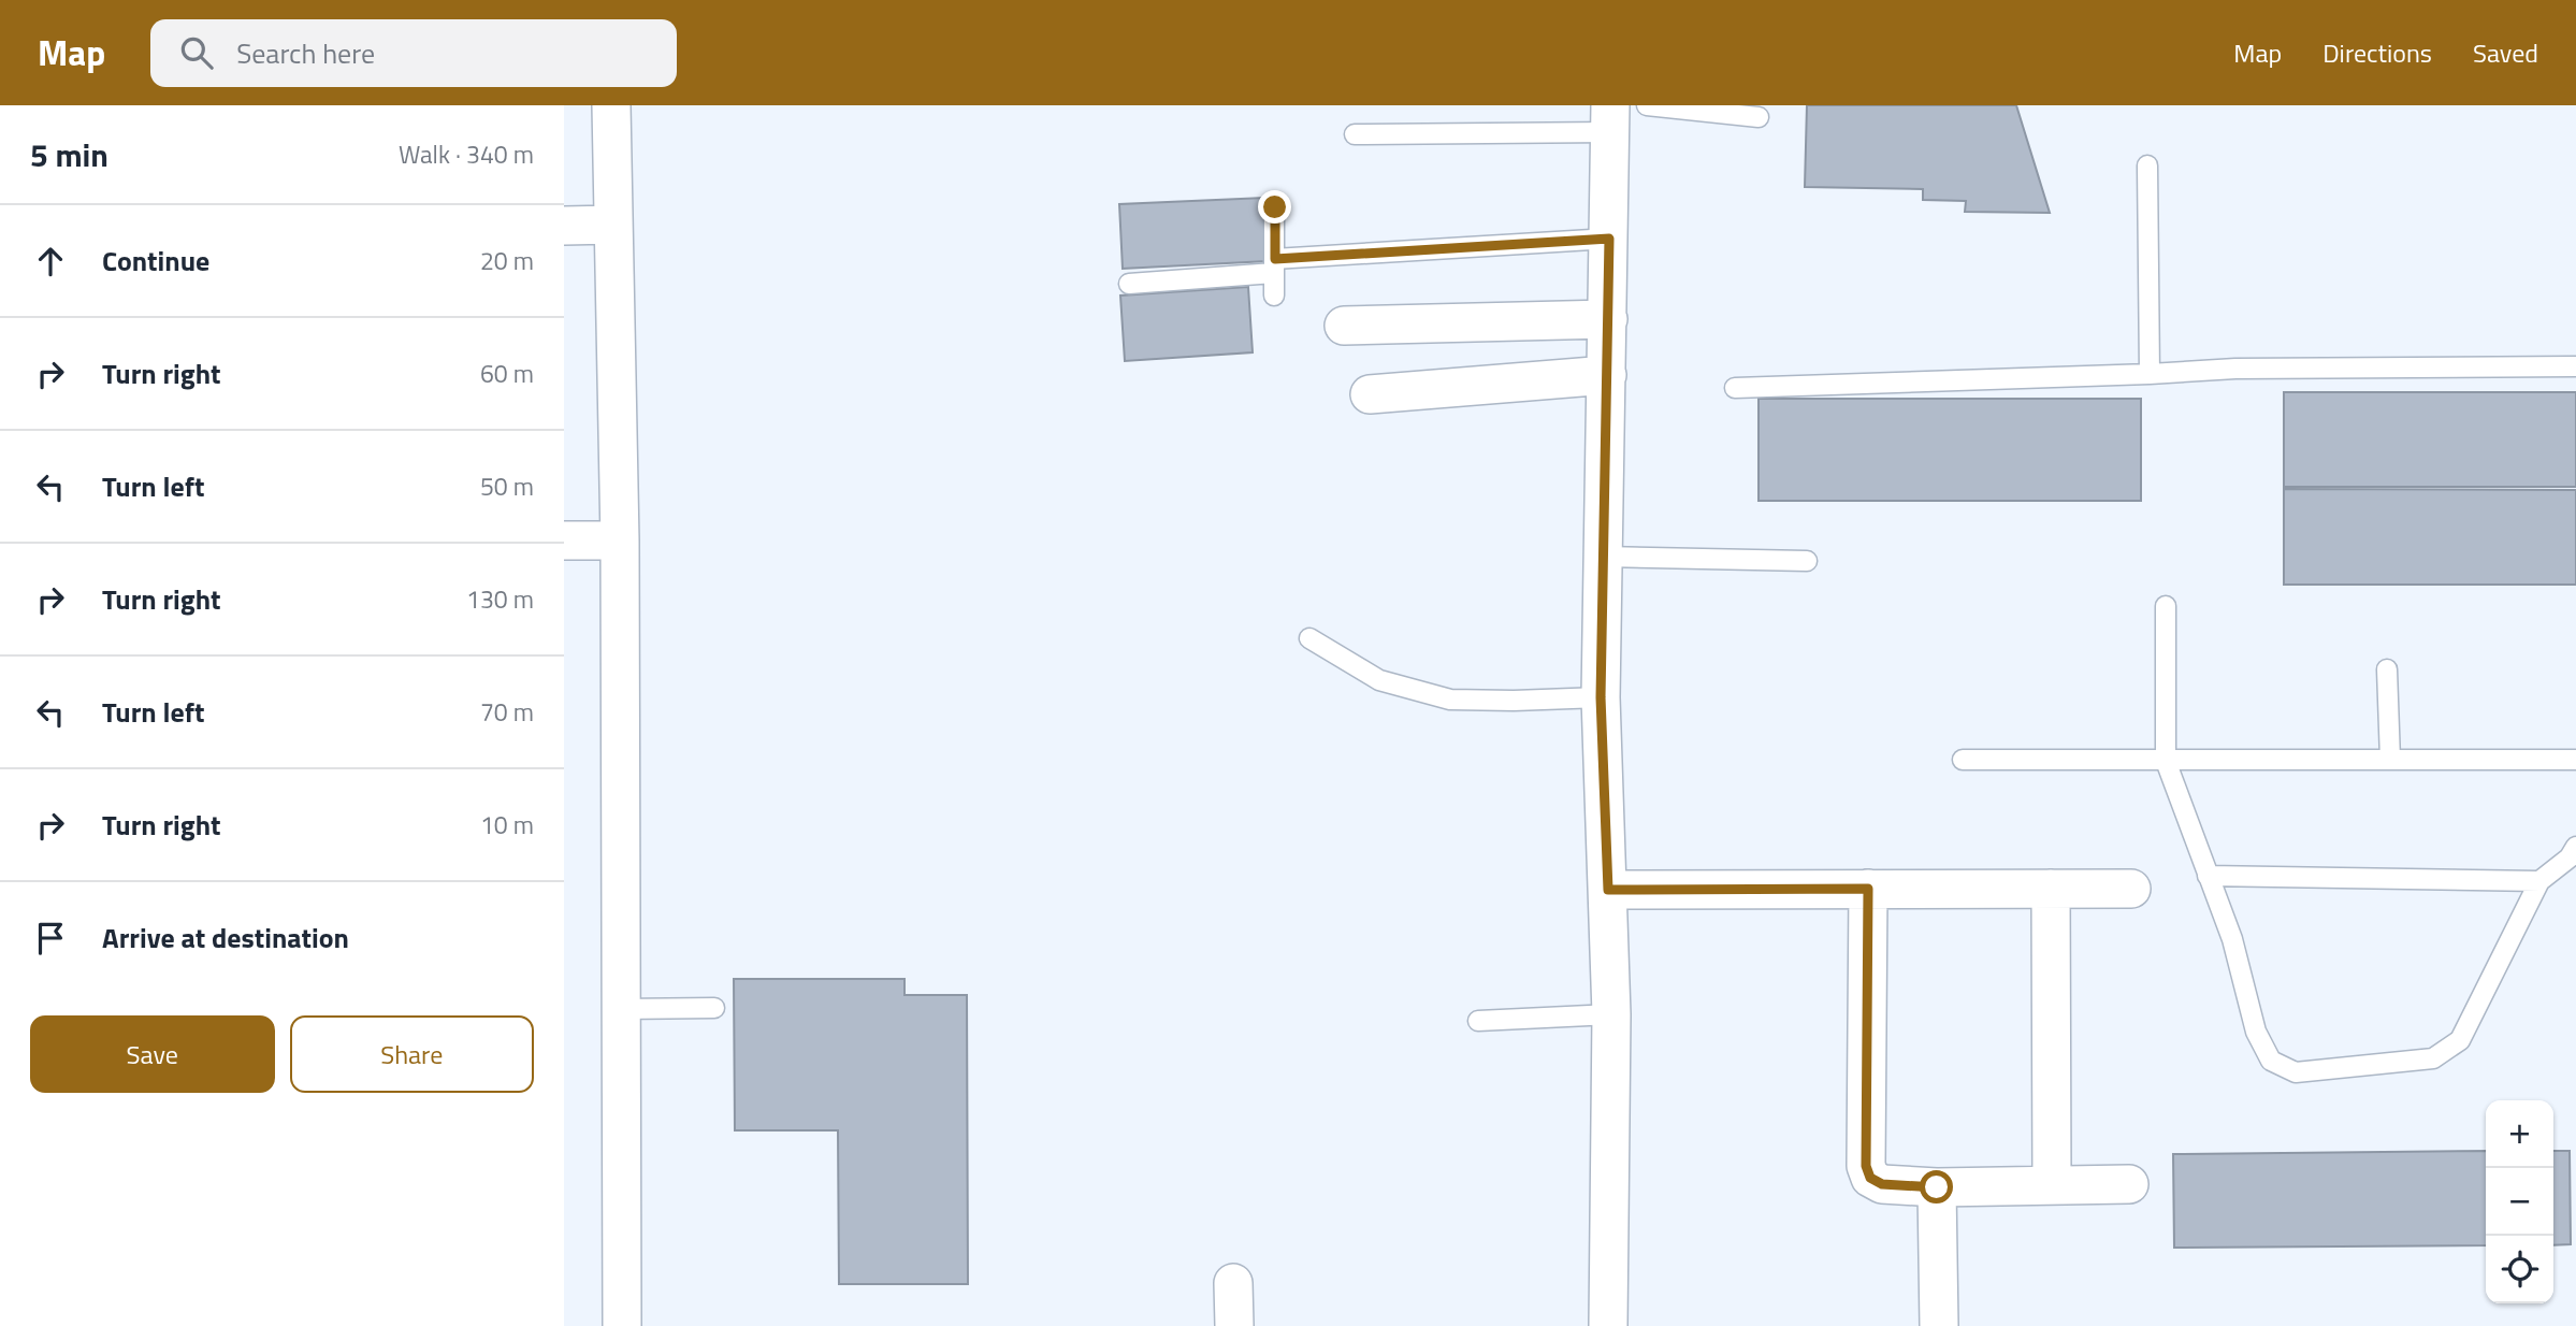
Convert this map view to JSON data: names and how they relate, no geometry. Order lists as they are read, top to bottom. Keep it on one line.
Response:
{"page":{"header":"Map","search":"Search here","nav":["Map","Directions","Saved"],"heading":["5 min","Walk · 340 m"],"list":[["Continue","20 m"],["Turn right","60 m"],["Turn left","50 m"],["Turn right","130 m"],["Turn left","70 m"],["Turn right","10 m"],"Arrive at destination"],"buttons":["Save","Share"],"map_buttons":["+","−"]}}
